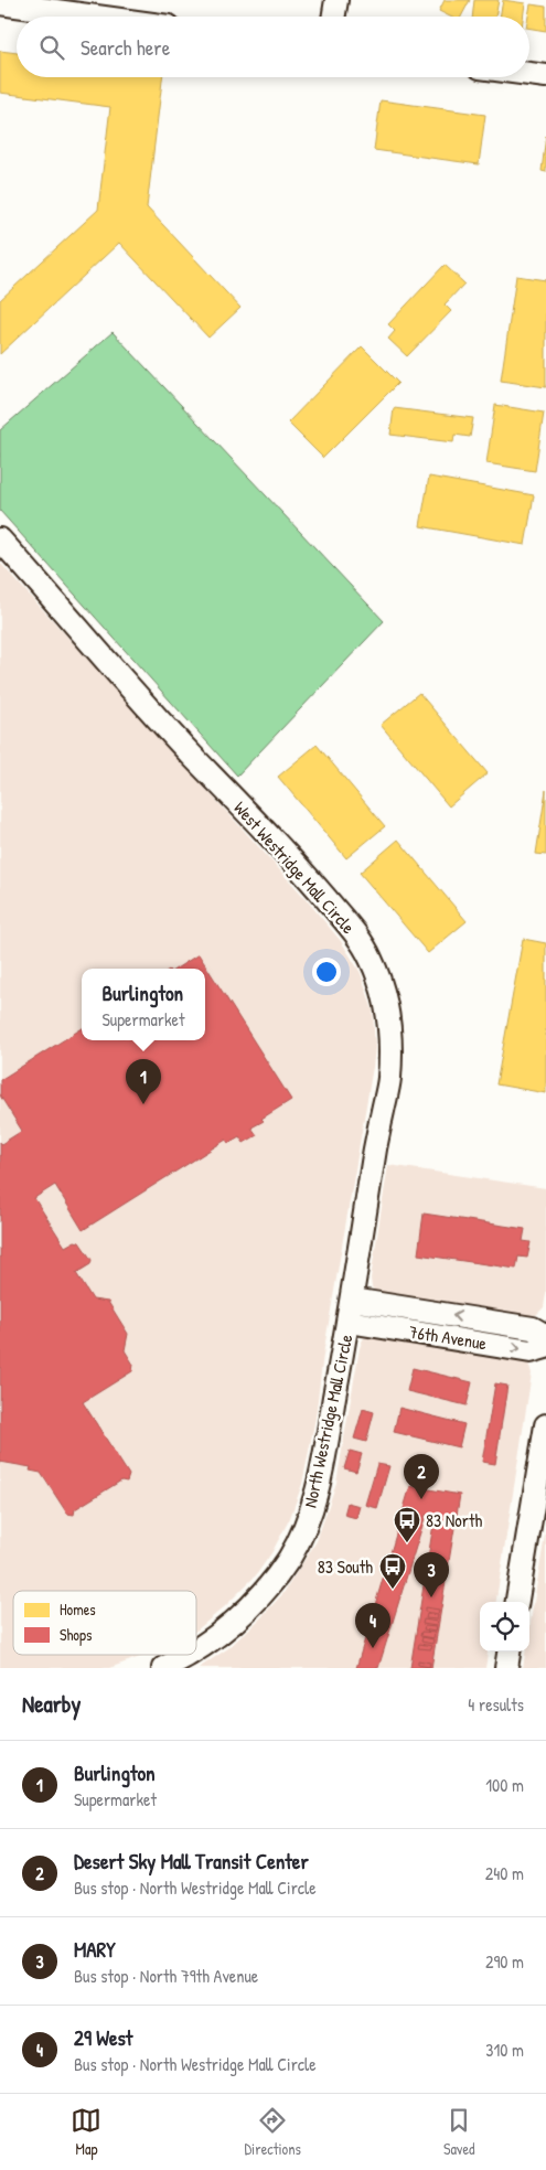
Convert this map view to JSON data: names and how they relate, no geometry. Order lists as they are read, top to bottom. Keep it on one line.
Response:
{"streets":{"street":["West Westridge Mall Circle","76th Avenue","North Westridge Mall Circle"]},"crossings":[["West Westridge Mall Circle","76th Avenue"],["West Westridge Mall Circle","North Westridge Mall Circle"],["76th Avenue","North Westridge Mall Circle"]],"places":{"bus stop":["83 North","83 South"]},"legend":["Homes","Shops"],"page":{"search":"Search here","popup":["Burlington","Supermarket"],"pins":["1","2","3","4"],"heading":["Nearby","4 results"],"list":[{"mark":"1","name":"Burlington","note":"Supermarket","value":"100 m"},{"mark":"2","name":"Desert Sky Mall Transit Center","note":"Bus stop · North Westridge Mall Circle","value":"240 m"},{"mark":"3","name":"MARY","note":"Bus stop · North 79th Avenue","value":"290 m"},{"mark":"4","name":"29 West","note":"Bus stop · North Westridge Mall Circle","value":"310 m"}],"nav":["Map","Directions","Saved"]}}
